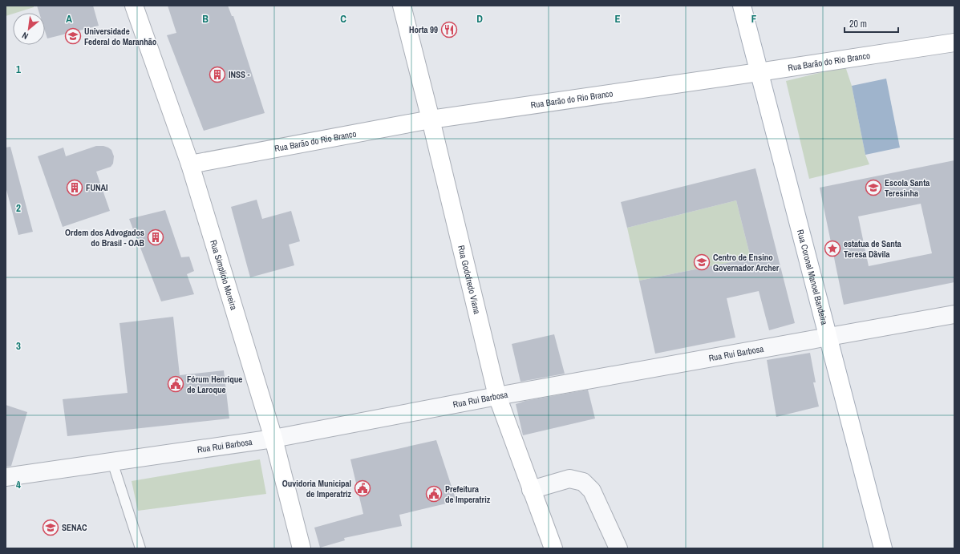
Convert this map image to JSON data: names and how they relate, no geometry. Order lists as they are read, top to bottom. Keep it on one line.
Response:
{"streets":{"main road":["Rua Barão do Rio Branco","Rua Simplício Moreira","Rua Coronel Manoel Bandeira","Rua Godofredo Viana"],"street":["Rua Rui Barbosa"]},"crossings":[["Rua Barão do Rio Branco","Rua Simplício Moreira"],["Rua Barão do Rio Branco","Rua Coronel Manoel Bandeira"],["Rua Barão do Rio Branco","Rua Godofredo Viana"],["Rua Simplício Moreira","Rua Rui Barbosa"],["Rua Coronel Manoel Bandeira","Rua Rui Barbosa"],["Rua Godofredo Viana","Rua Rui Barbosa"]],"places":{"restaurant":["Horta 99"],"school or university":["Universidade Federal do Maranhão","Escola Santa Teresinha","Centro de Ensino Governador Archer","SENAC"],"building":["INSS -","FUNAI","Ordem dos Advogados do Brasil - OAB"],"place":["estatua de Santa Teresa D´ávila"],"public building":["Fórum Henrique de Laroque","Ouvidoria Municipal de Imperatriz","Prefeitura de Imperatriz"]},"scale_bar":"20 m","north":"bottom left","grid":{"columns":["A","B","C","D","E","F"],"rows":["1","2","3","4"]}}
